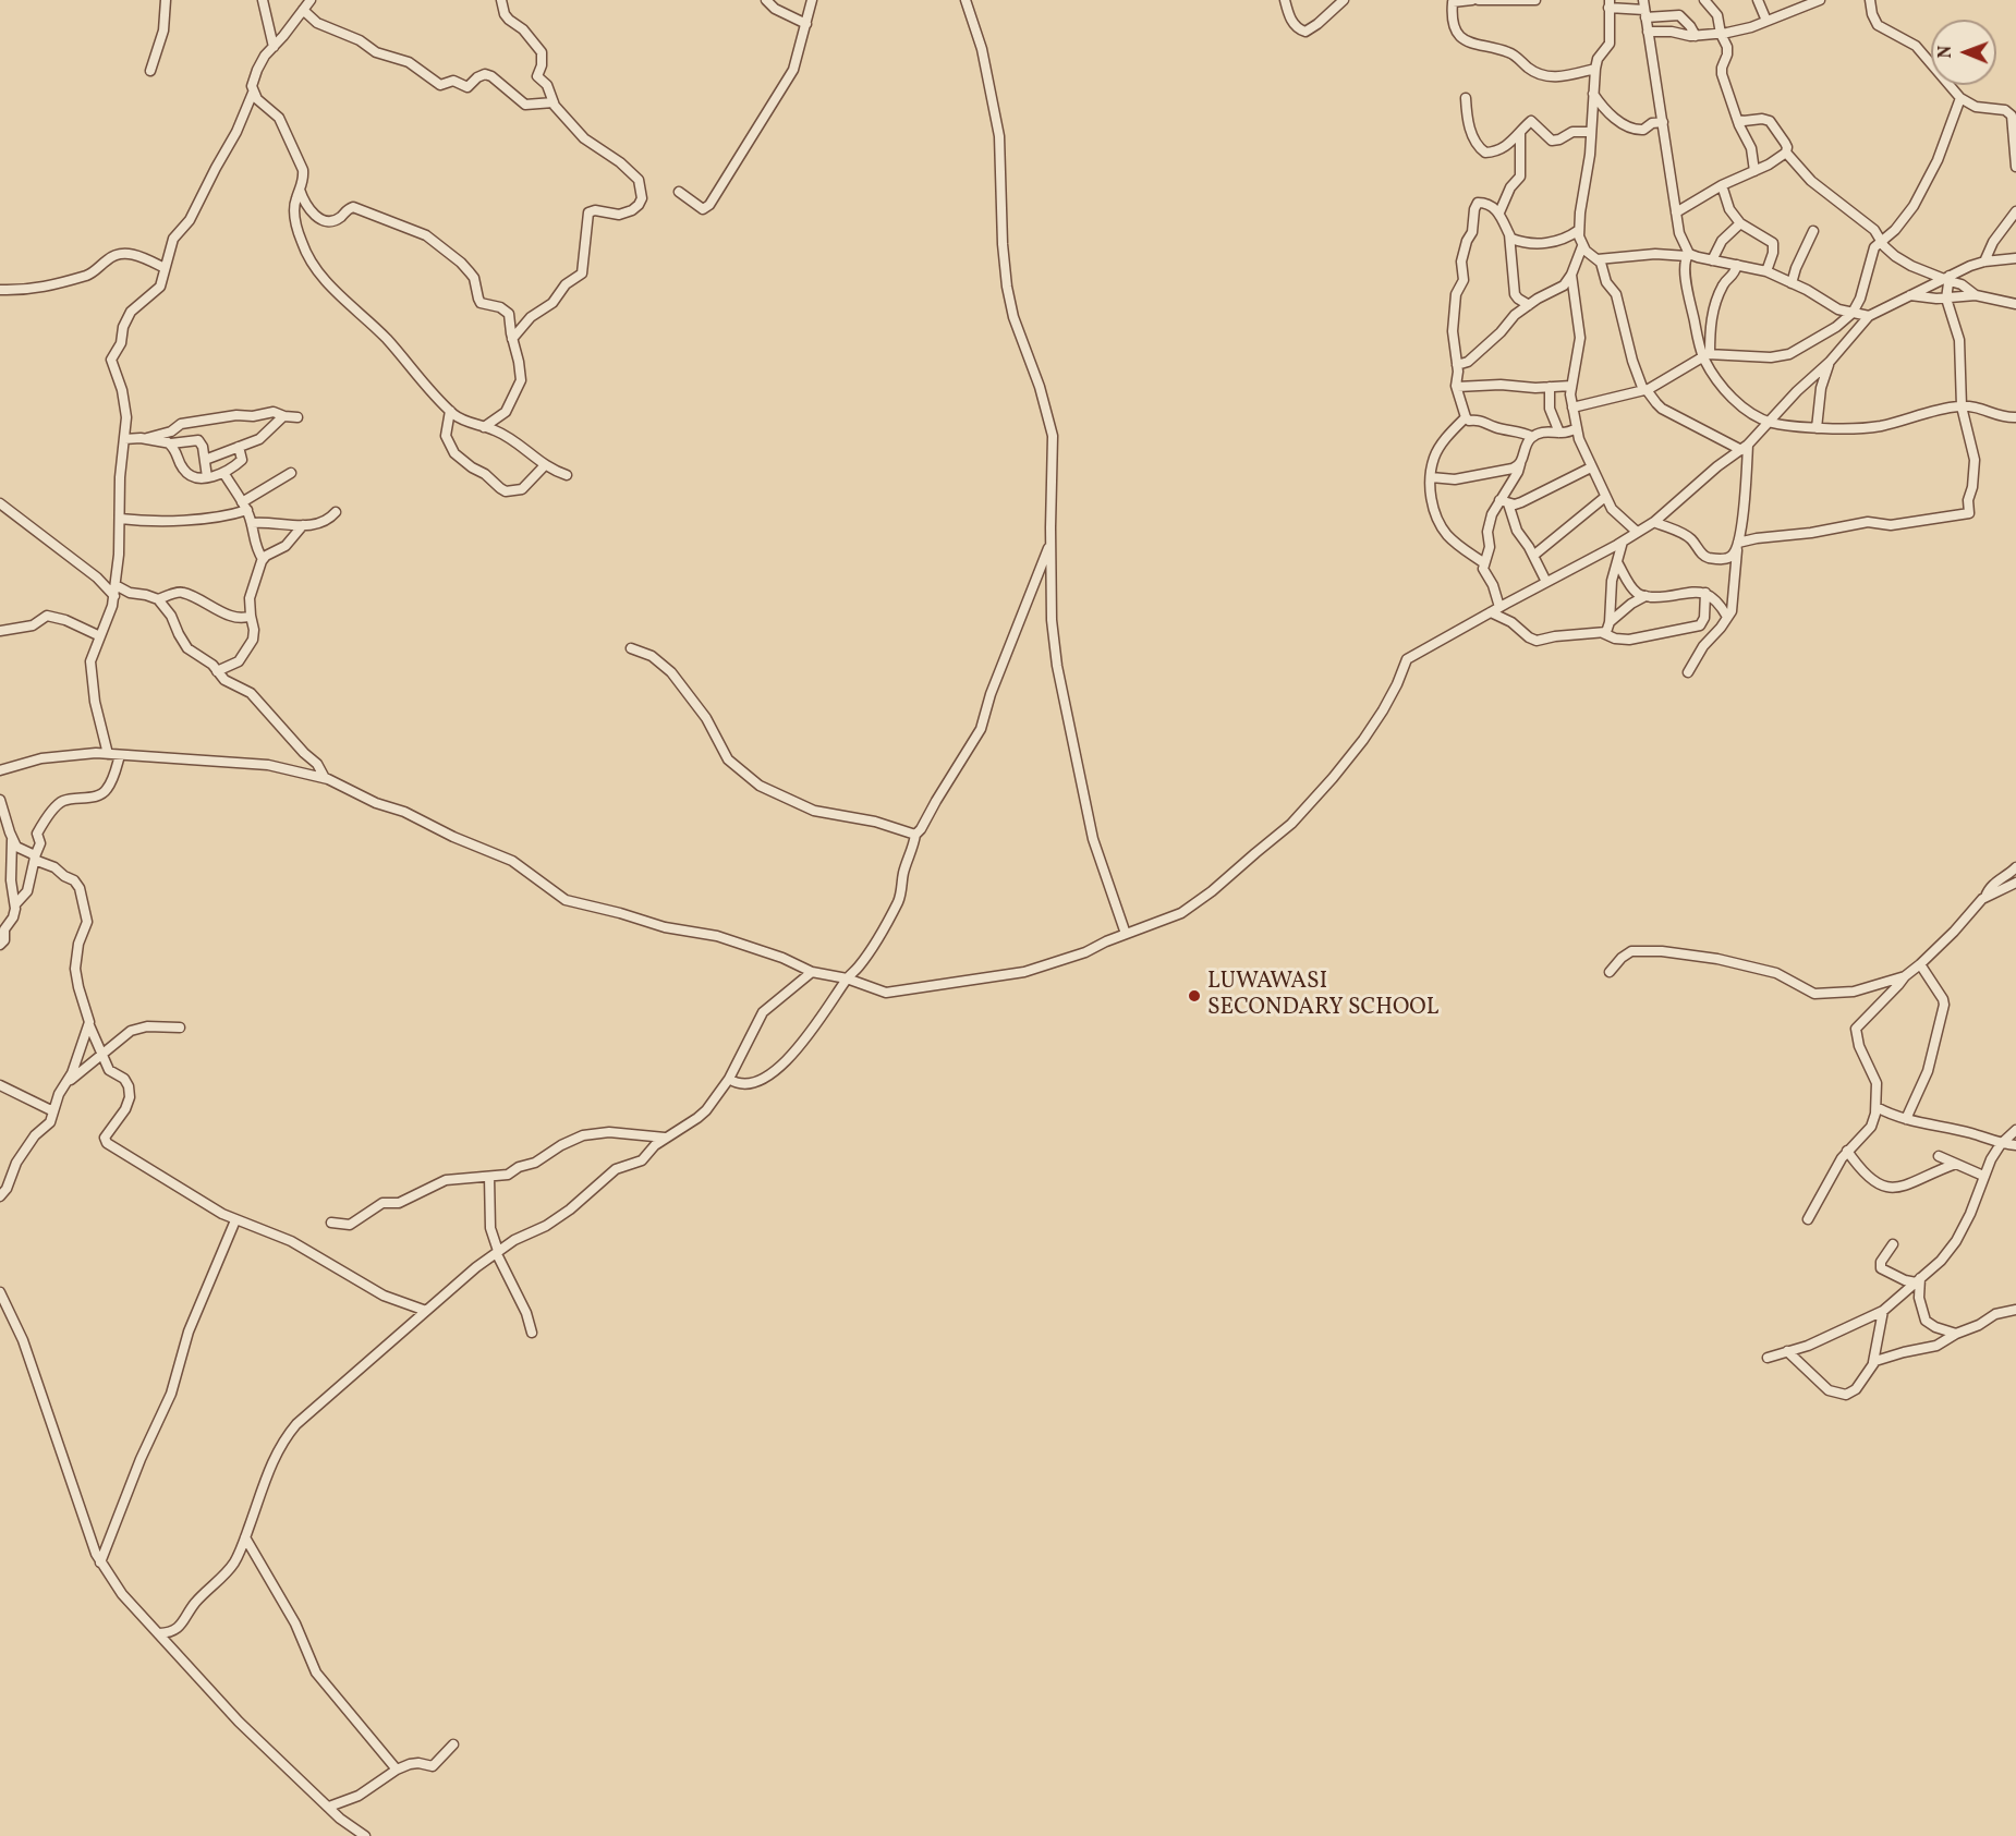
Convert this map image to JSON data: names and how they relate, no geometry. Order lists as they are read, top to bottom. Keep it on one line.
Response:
{"places":["LUWAWASI SECONDARY SCHOOL"],"north":"left"}
